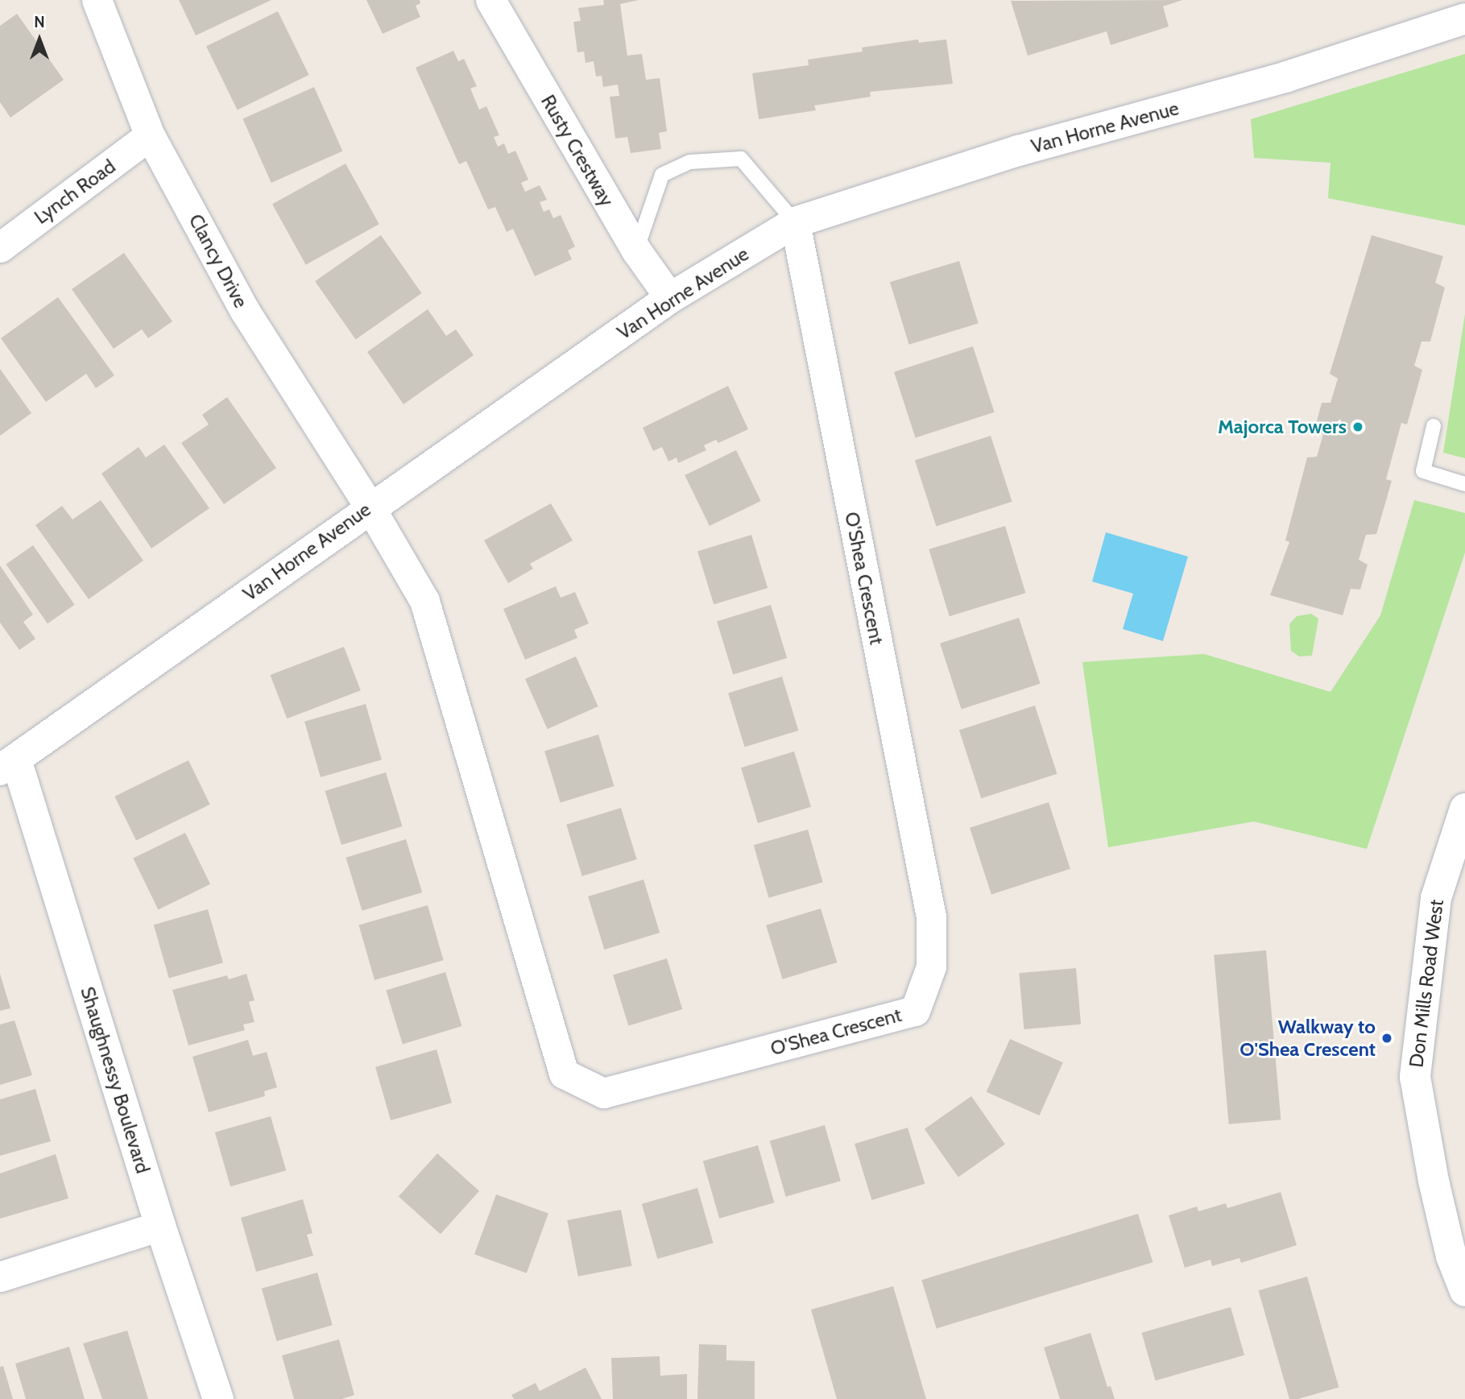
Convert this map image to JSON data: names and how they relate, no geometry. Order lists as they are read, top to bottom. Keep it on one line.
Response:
{"streets":{"street":["Van Horne Avenue","Rusty Crestway","Lynch Road","Clancy Drive","O'Shea Crescent","Don Mills Road West","Shaughnessy Boulevard"]},"crossings":[["Van Horne Avenue","Rusty Crestway"],["Van Horne Avenue","Clancy Drive"],["Van Horne Avenue","O'Shea Crescent"],["Van Horne Avenue","Shaughnessy Boulevard"],["Lynch Road","Clancy Drive"],["Clancy Drive","O'Shea Crescent"]],"places":["Majorca Towers","Walkway to O'Shea Crescent"],"north":"top"}
